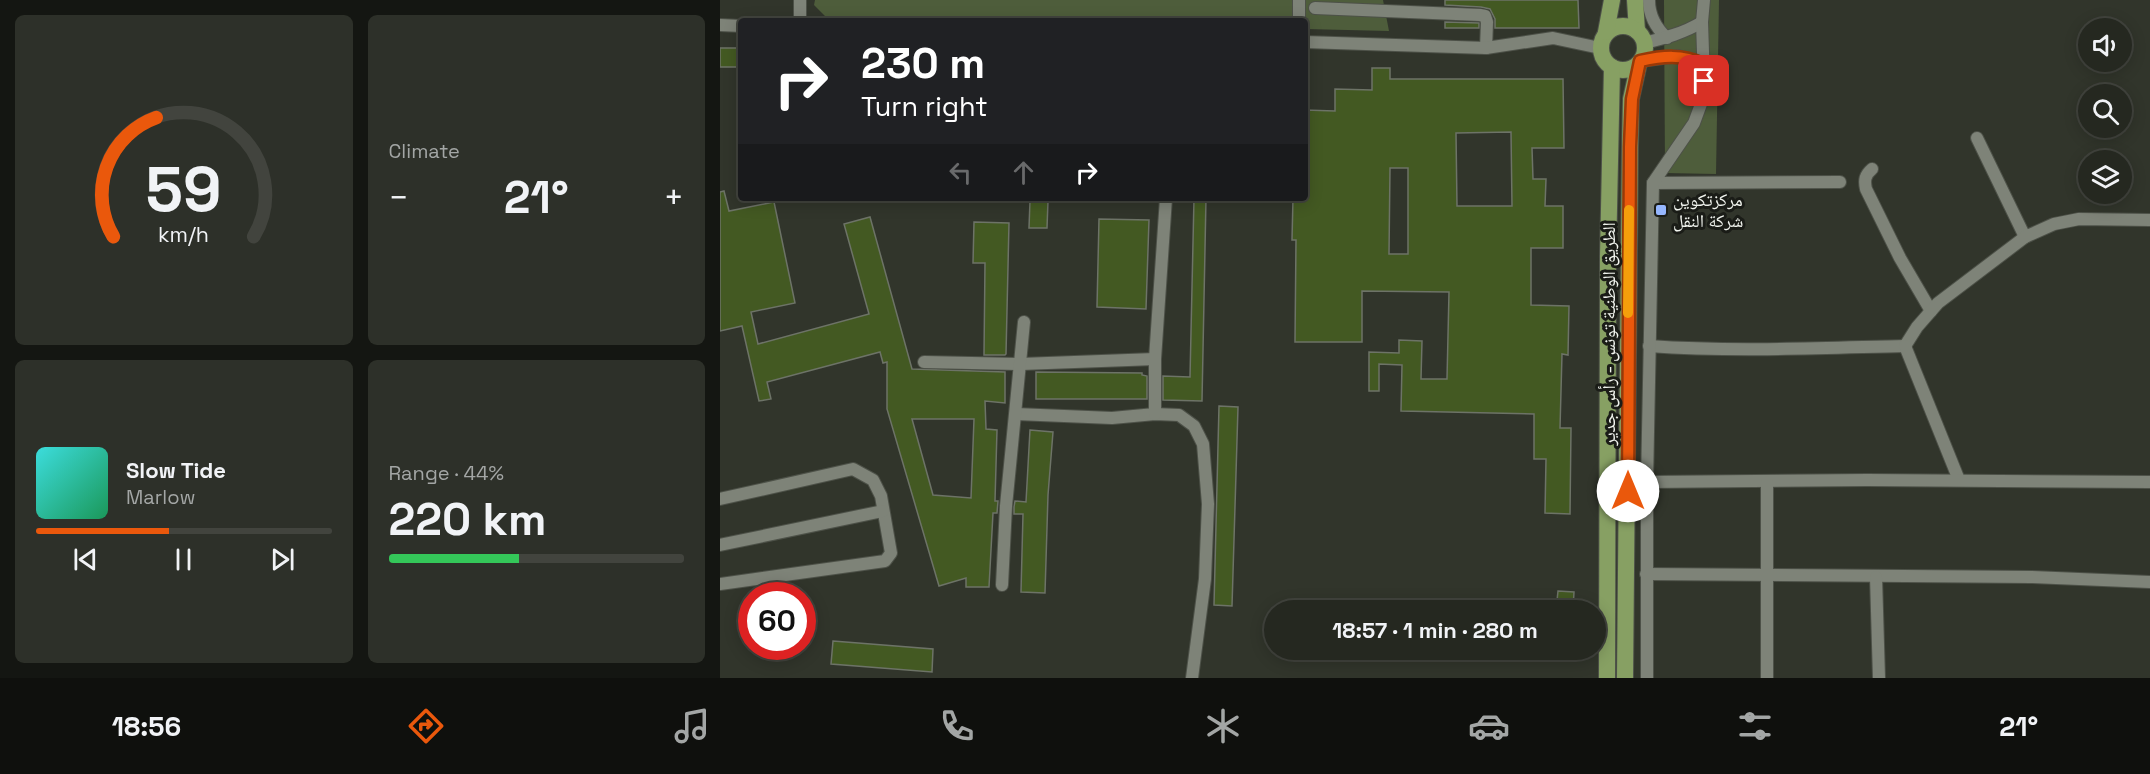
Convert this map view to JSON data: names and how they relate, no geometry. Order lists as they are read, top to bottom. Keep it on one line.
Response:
{"streets":{"main road":["الطريق الوطنية تونس - رأس جدير"]},"places":{"transit":["مركزتكوين شركة النقل"]},"page":{"tile":["Climate",["Range · 44%","220 km"]],"turn":["230 m","Turn right"],"heat":["−","21°","+"],"song":["Slow Tide","Marlow"],"limit":"60","trip":"18:57 · 1 min · 280 m","tabs":["18:56","21°"],"gauge":["59","km/h"]}}
